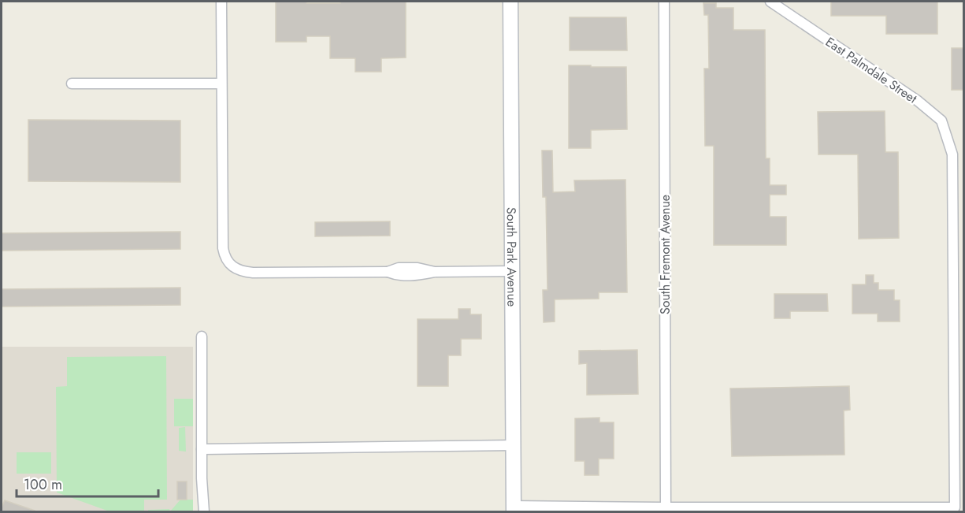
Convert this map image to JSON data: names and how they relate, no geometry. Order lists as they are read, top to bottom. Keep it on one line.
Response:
{"streets":{"main road":["South Park Avenue"],"street":["East Palmdale Street","South Fremont Avenue"]},"crossings":[["East Palmdale Street","South Fremont Avenue"]],"scale_bar":"100 m"}
